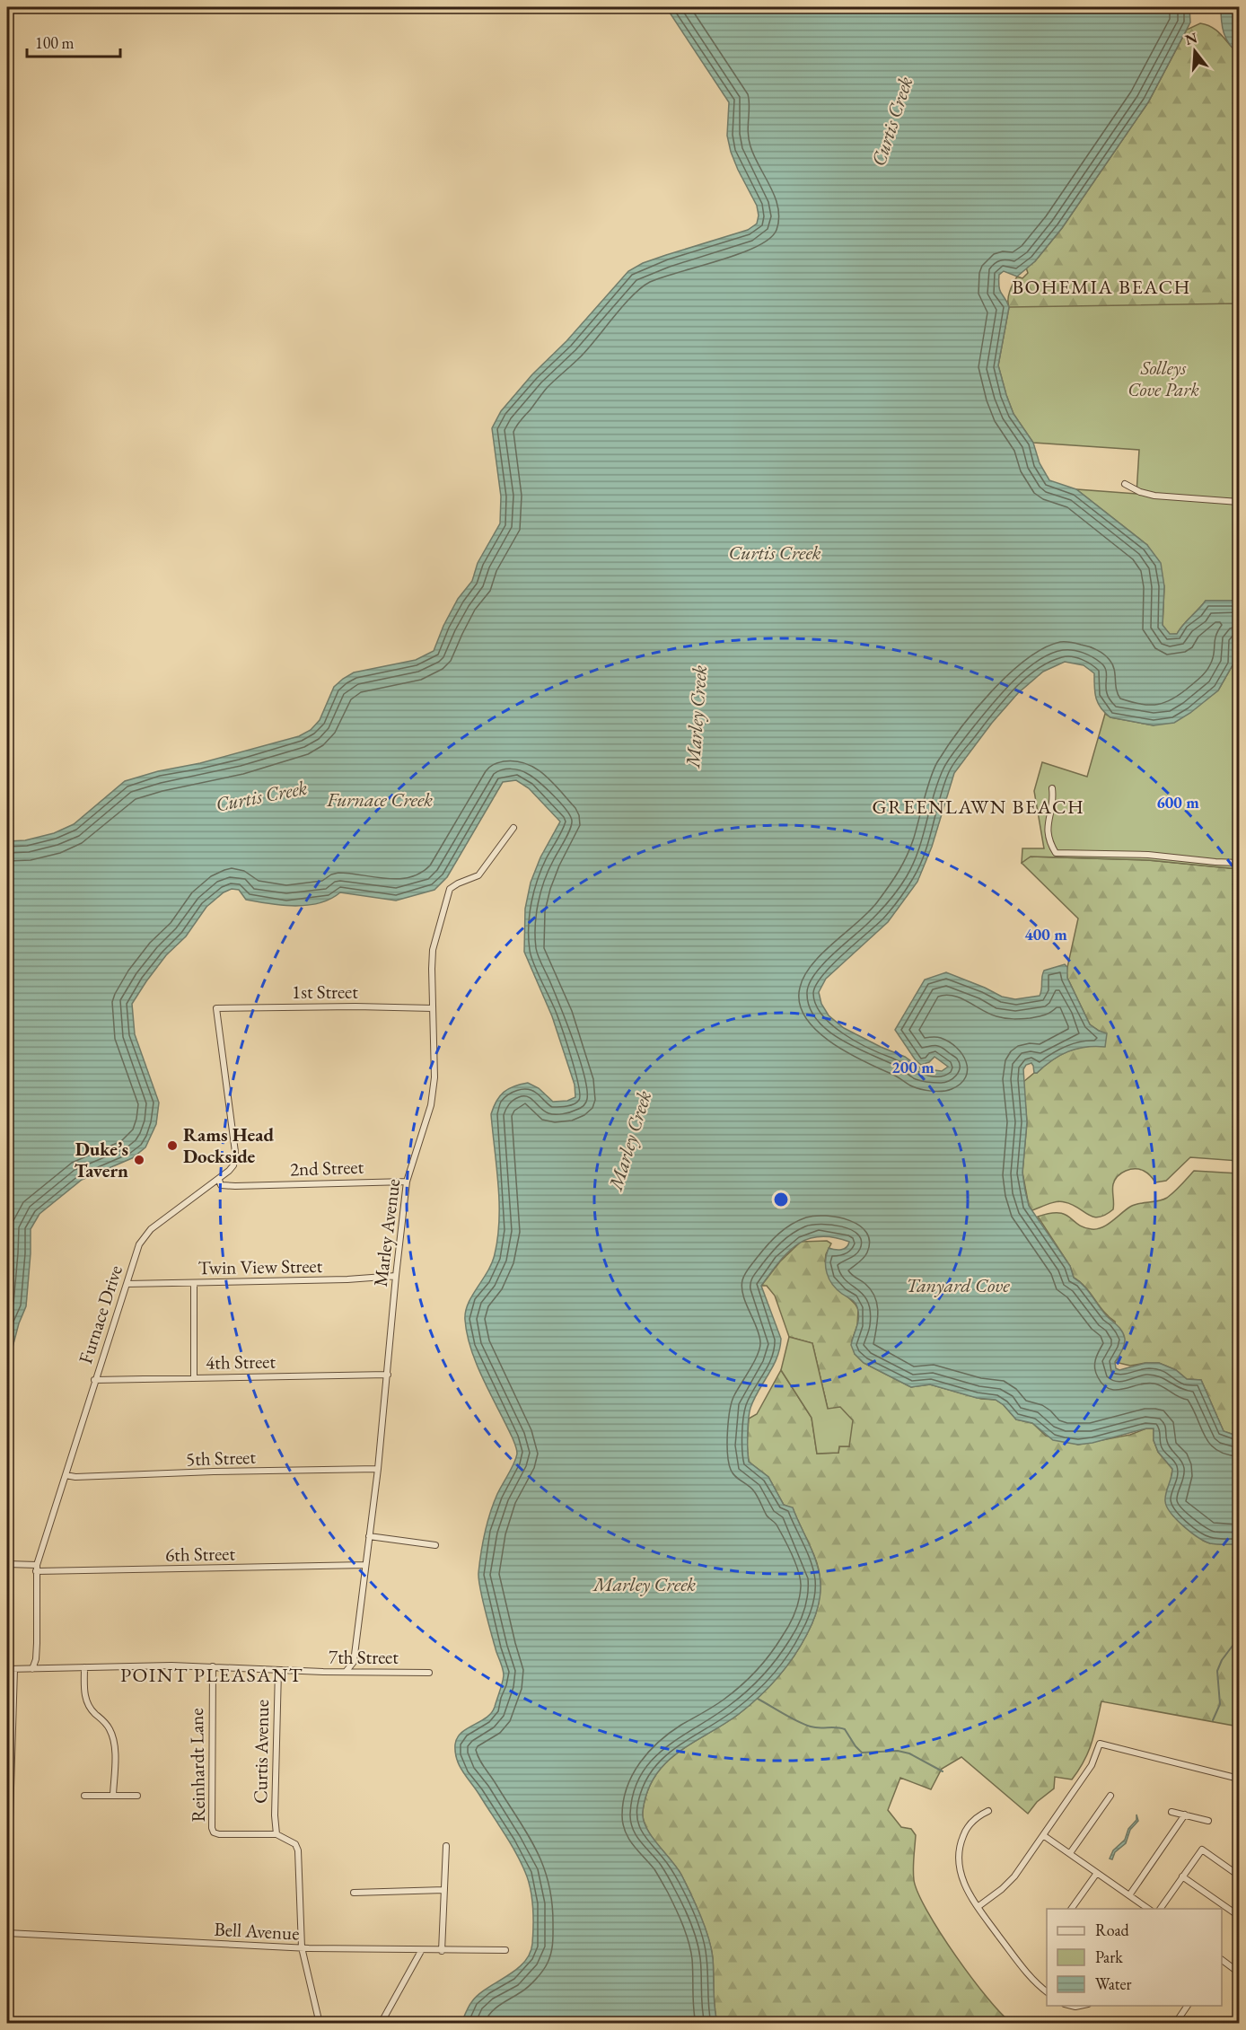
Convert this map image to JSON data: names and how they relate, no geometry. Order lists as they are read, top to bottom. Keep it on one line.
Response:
{"streets":{"street":["1st Street","2nd Street","Marley Avenue","Twin View Street","Furnace Drive","4th Street","5th Street","6th Street","7th Street","Curtis Avenue","Reinhardt Lane","Bell Avenue"]},"crossings":[["1st Street","Marley Avenue"],["1st Street","Furnace Drive"],["2nd Street","Marley Avenue"],["2nd Street","Furnace Drive"],["Marley Avenue","Twin View Street"],["Marley Avenue","4th Street"],["Marley Avenue","5th Street"],["Marley Avenue","6th Street"],["Marley Avenue","7th Street"],["Twin View Street","Furnace Drive"],["Furnace Drive","4th Street"],["Furnace Drive","5th Street"],["Furnace Drive","6th Street"],["Furnace Drive","7th Street"],["7th Street","Curtis Avenue"],["7th Street","Reinhardt Lane"],["Curtis Avenue","Reinhardt Lane"]],"districts":["BOHEMIA BEACH","GREENLAWN BEACH","POINT PLEASANT"],"water":["Curtis Creek","Marley Creek","Furnace Creek","Tanyard Cove"],"parks":["Solleys Cove Park"],"places":["Rams Head Dockside","Duke’s Tavern"],"legend":["Road","Park","Water"],"scale_bar":"100 m","north":"top","rings":["600 m","400 m","200 m"]}
